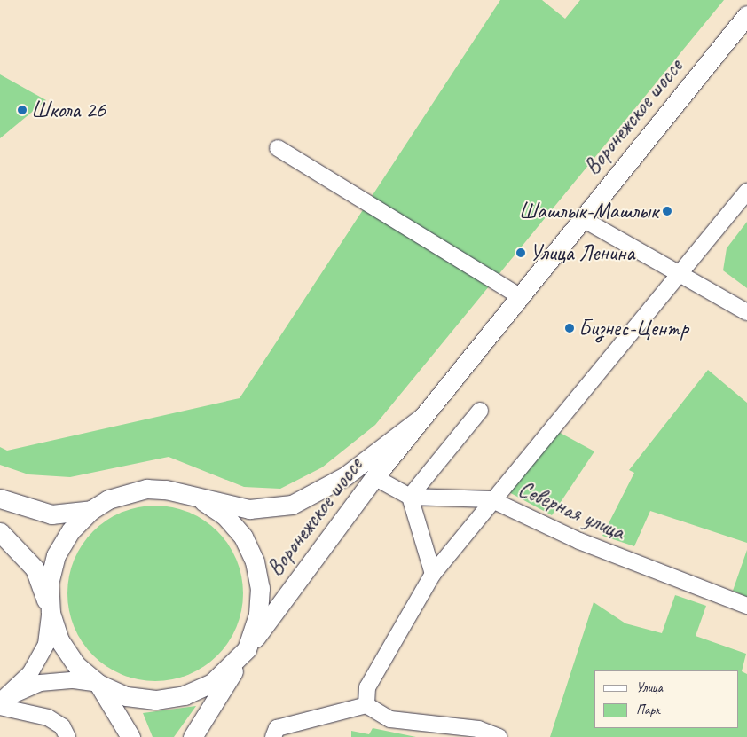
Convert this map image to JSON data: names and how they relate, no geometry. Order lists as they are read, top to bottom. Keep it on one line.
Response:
{"streets":{"main road":["Воронежское шоссе"],"street":["Северная улица"]},"crossings":[["Воронежское шоссе","Северная улица"]],"places":["Школа 26","Шашлык-Машлык","Улица Ленина","Бизнес-Центр"],"legend":["Улица","Парк"]}
